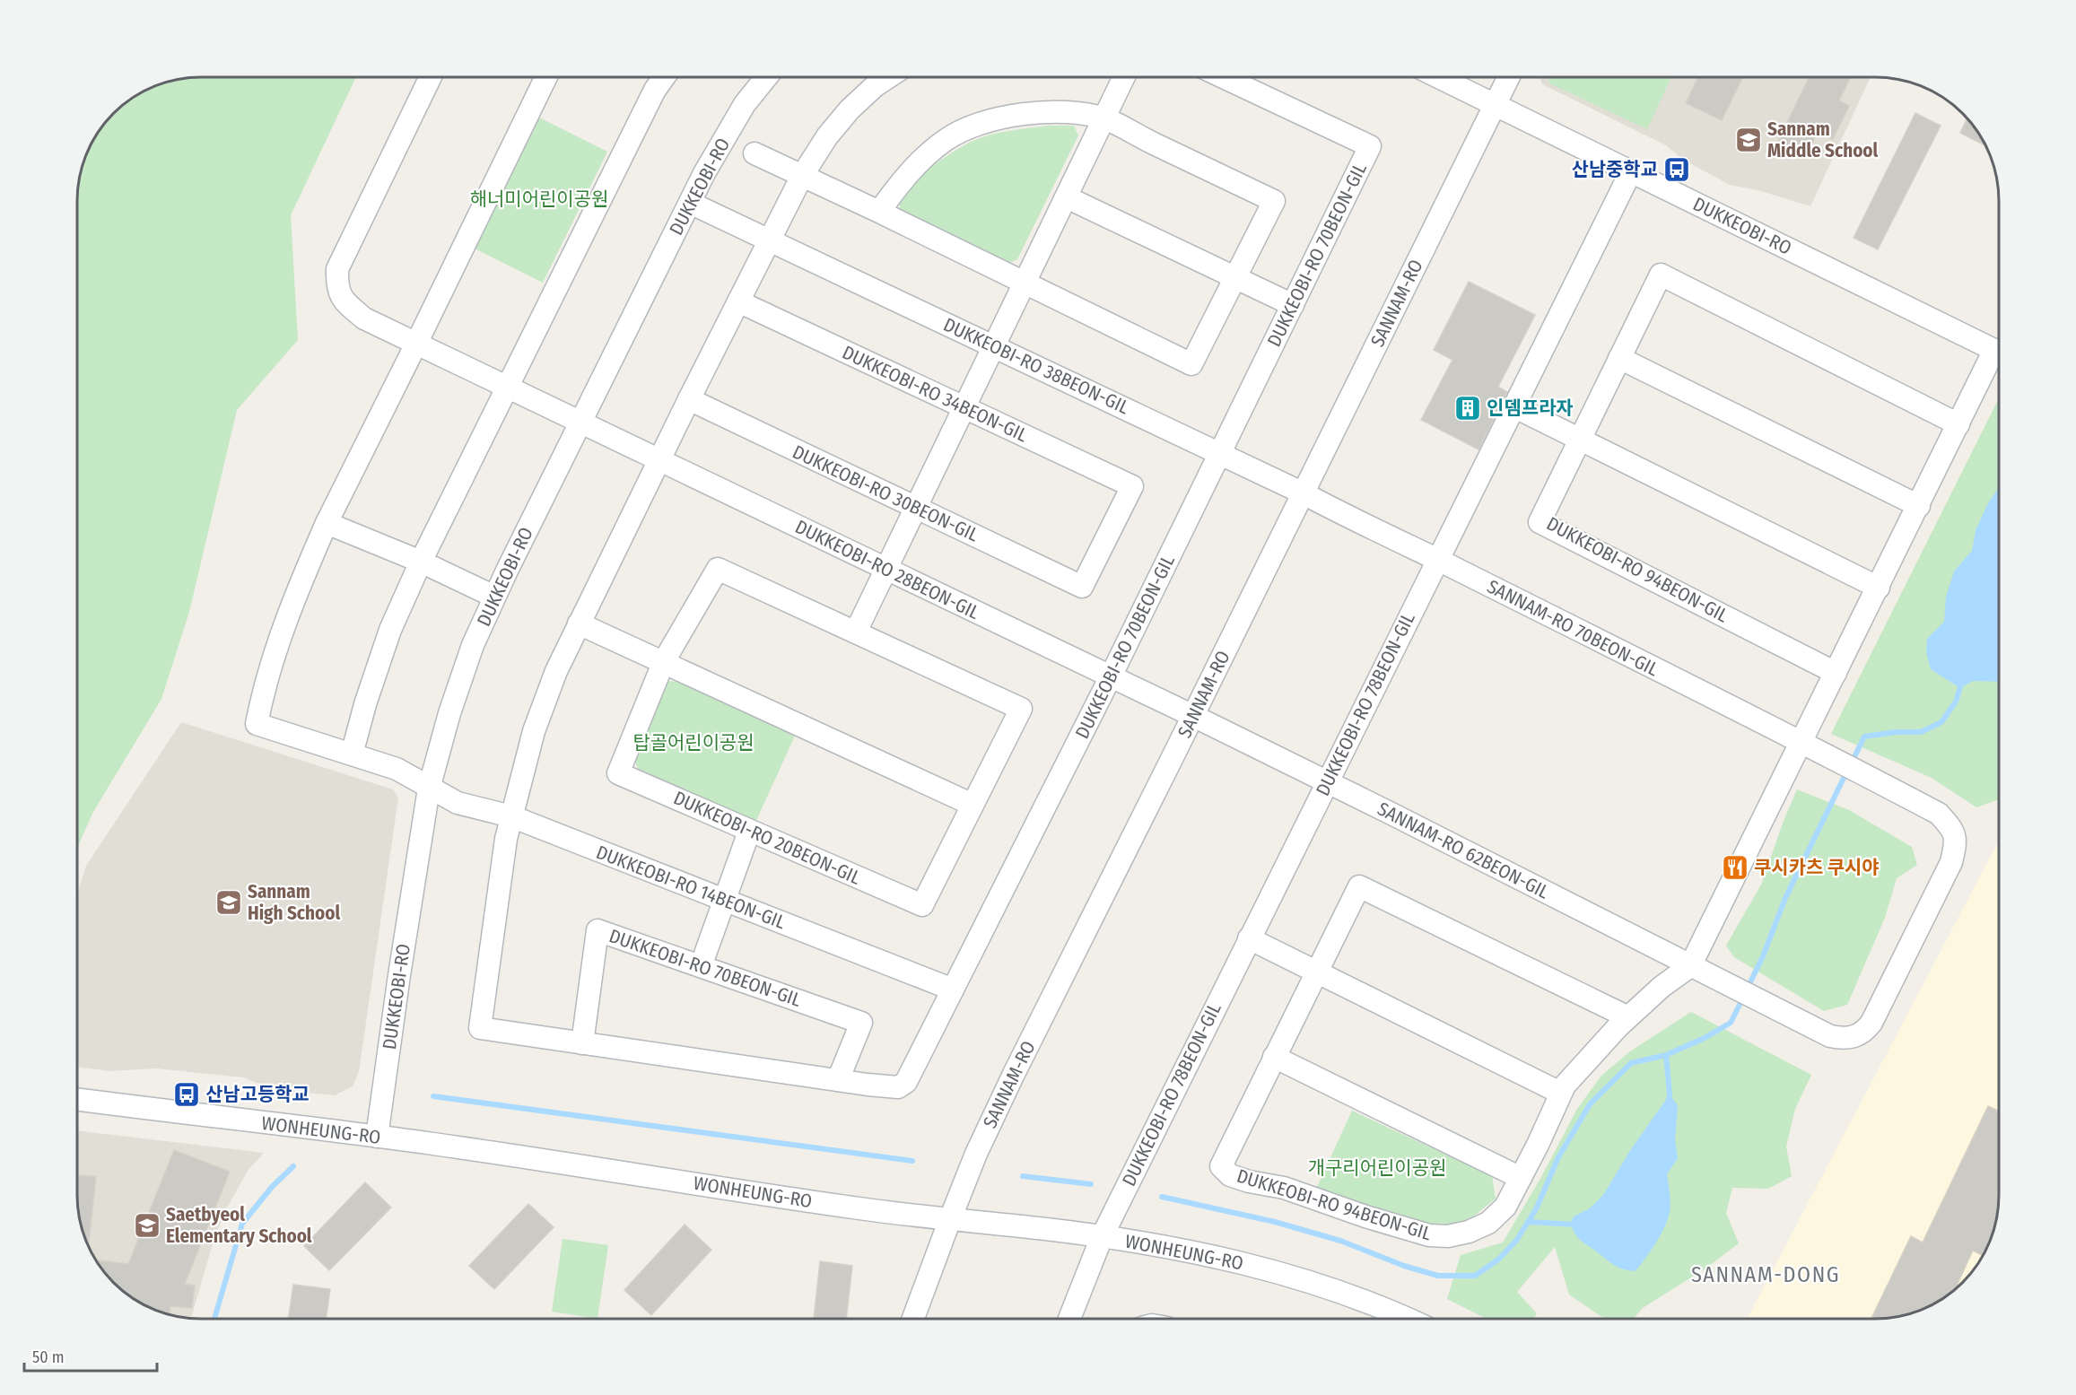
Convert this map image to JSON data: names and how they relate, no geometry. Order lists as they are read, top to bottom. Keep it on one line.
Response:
{"streets":{"street":["DUKKEOBI-RO","DUKKEOBI-RO 70BEON-GIL","SANNAM-RO","DUKKEOBI-RO 38BEON-GIL","DUKKEOBI-RO 34BEON-GIL","DUKKEOBI-RO 30BEON-GIL","DUKKEOBI-RO 28BEON-GIL","DUKKEOBI-RO 94BEON-GIL","SANNAM-RO 70BEON-GIL","DUKKEOBI-RO 78BEON-GIL","DUKKEOBI-RO 20BEON-GIL","SANNAM-RO 62BEON-GIL","DUKKEOBI-RO 14BEON-GIL","WONHEUNG-RO"]},"crossings":[["DUKKEOBI-RO","SANNAM-RO"],["DUKKEOBI-RO","DUKKEOBI-RO 38BEON-GIL"],["DUKKEOBI-RO","DUKKEOBI-RO 28BEON-GIL"],["DUKKEOBI-RO","DUKKEOBI-RO 78BEON-GIL"],["DUKKEOBI-RO","DUKKEOBI-RO 14BEON-GIL"],["DUKKEOBI-RO","WONHEUNG-RO"],["DUKKEOBI-RO 70BEON-GIL","DUKKEOBI-RO 38BEON-GIL"],["DUKKEOBI-RO 70BEON-GIL","DUKKEOBI-RO 28BEON-GIL"],["DUKKEOBI-RO 70BEON-GIL","DUKKEOBI-RO 14BEON-GIL"],["SANNAM-RO","DUKKEOBI-RO 38BEON-GIL"],["SANNAM-RO","DUKKEOBI-RO 28BEON-GIL"],["SANNAM-RO","SANNAM-RO 70BEON-GIL"],["SANNAM-RO","SANNAM-RO 62BEON-GIL"],["SANNAM-RO","WONHEUNG-RO"],["DUKKEOBI-RO 38BEON-GIL","SANNAM-RO 70BEON-GIL"],["DUKKEOBI-RO 34BEON-GIL","DUKKEOBI-RO 30BEON-GIL"],["DUKKEOBI-RO 28BEON-GIL","SANNAM-RO 62BEON-GIL"],["DUKKEOBI-RO 94BEON-GIL","SANNAM-RO 70BEON-GIL"],["DUKKEOBI-RO 94BEON-GIL","SANNAM-RO 62BEON-GIL"],["SANNAM-RO 70BEON-GIL","DUKKEOBI-RO 78BEON-GIL"],["SANNAM-RO 70BEON-GIL","SANNAM-RO 62BEON-GIL"],["DUKKEOBI-RO 78BEON-GIL","SANNAM-RO 62BEON-GIL"],["DUKKEOBI-RO 78BEON-GIL","WONHEUNG-RO"]],"districts":["SANNAM-DONG"],"parks":["해너미어린이공원","탑골어린이공원","개구리어린이공원"],"places":{"school or university":["Sannam Middle School","Sannam High School","Saetbyeol Elementary School"],"bus stop":["산남중학교","산남고등학교"],"building":["인뎀프라자"],"restaurant":["쿠시카츠 쿠시야"]},"scale_bar":"50 m"}
